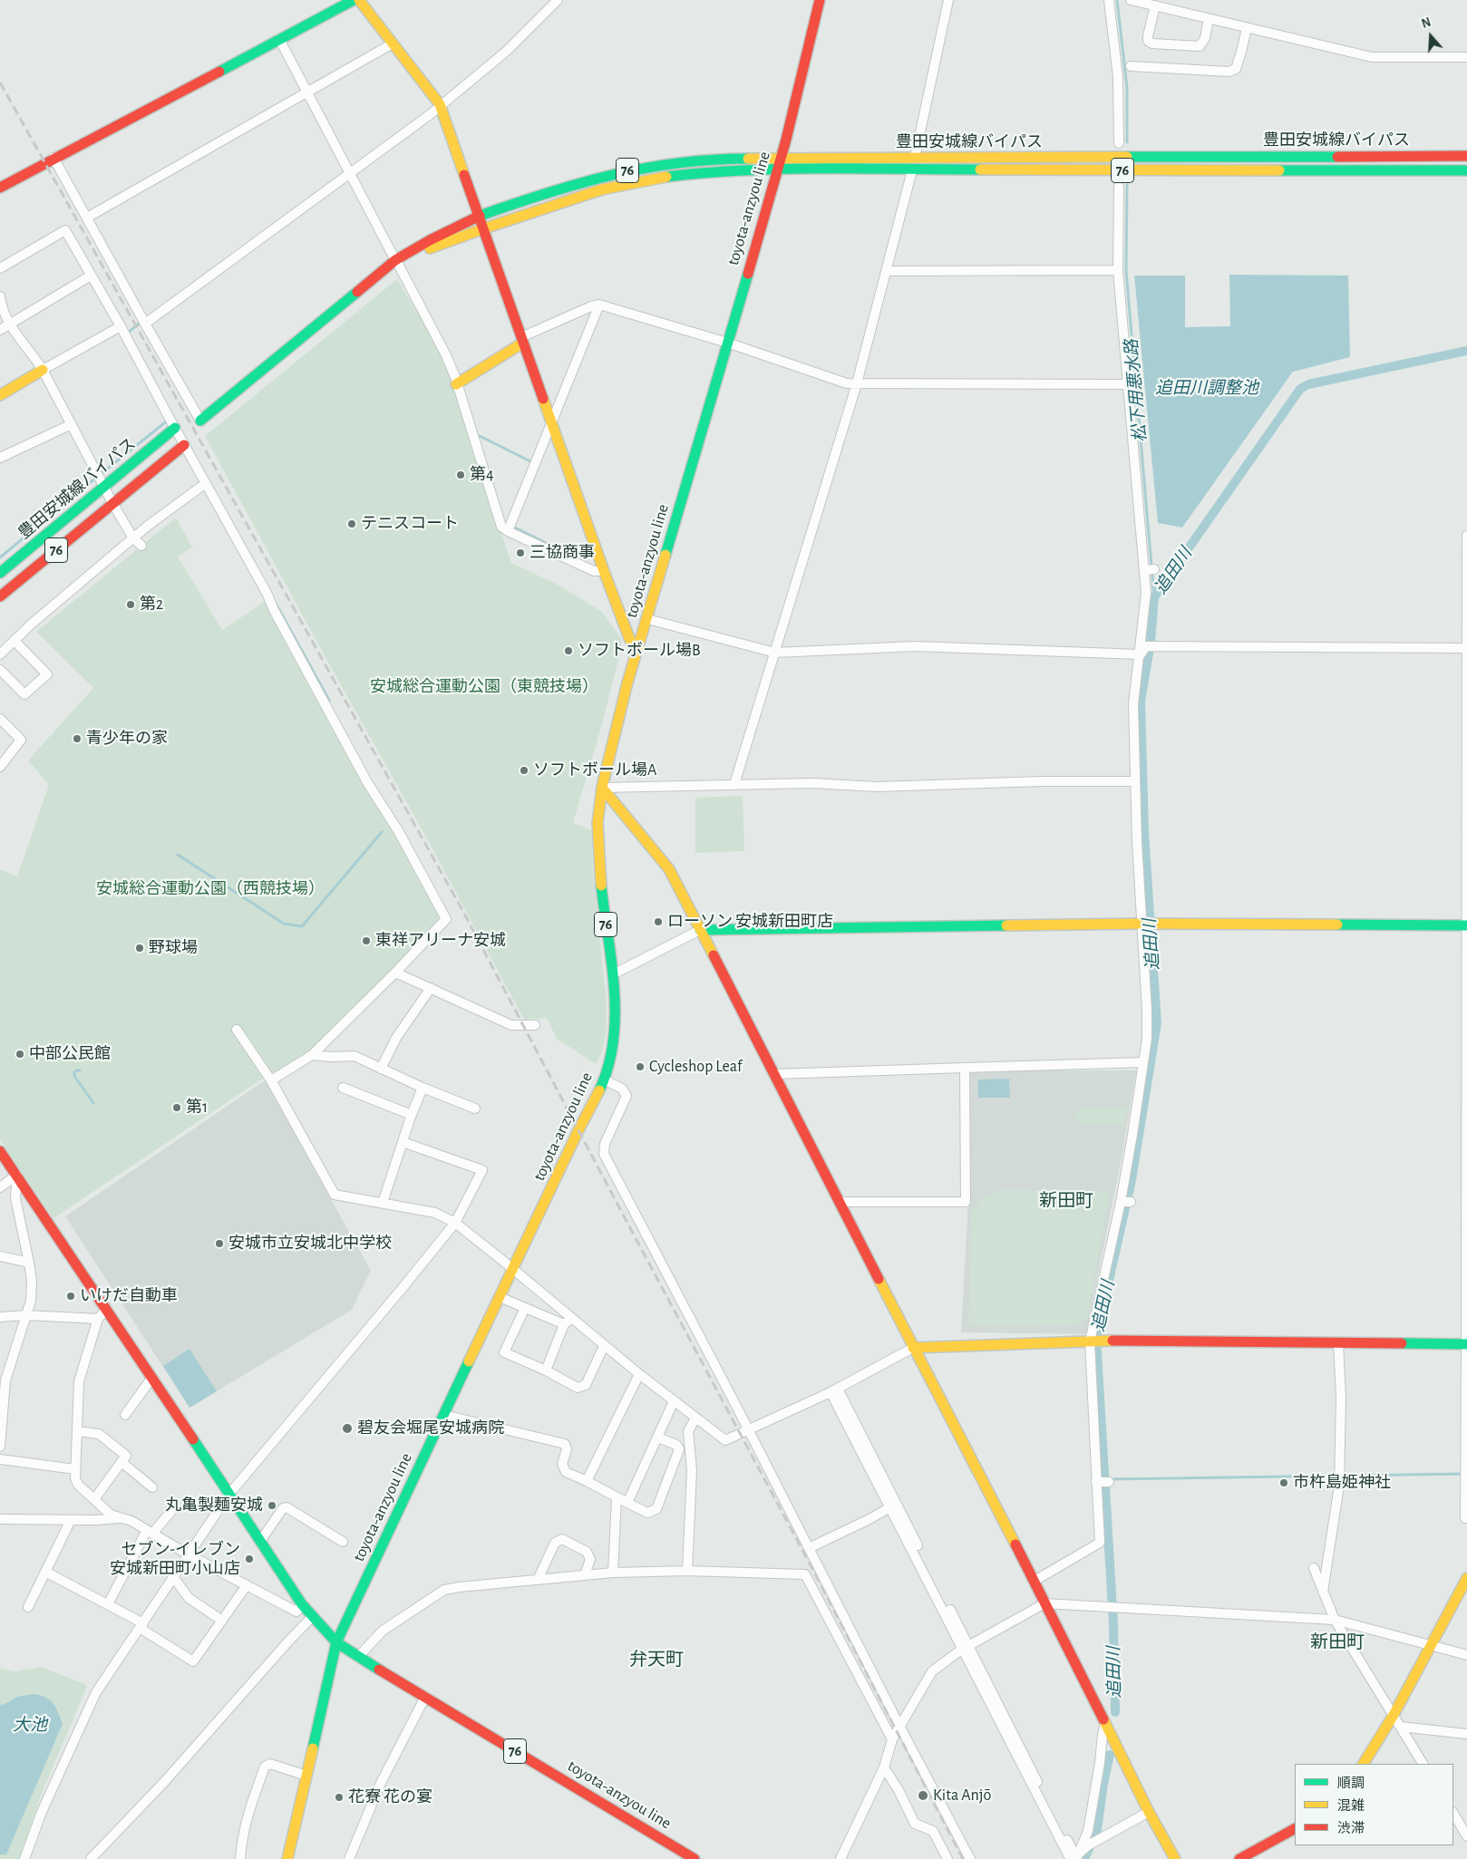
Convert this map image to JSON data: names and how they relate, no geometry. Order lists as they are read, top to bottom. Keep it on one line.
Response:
{"streets":{"street":["豊田安城線バイパス","76","toyota-anzyou line"]},"crossings":[["豊田安城線バイパス","toyota-anzyou line"]],"districts":["新田町","新田町","弁天町"],"water":["追田川調整池","松下用悪水路","追田川","大池"],"parks":["安城総合運動公園（東競技場）","安城総合運動公園（西競技場）"],"places":["第4","テニスコート","三協商事","第2","ソフトボール場B","青少年の家","ソフトボール場A","ローソン 安城新田町店","東祥アリーナ安城","野球場","中部公民館","Cycleshop Leaf","第1","安城市立安城北中学校","いけだ自動車","碧友会堀尾安城病院","市杵島姫神社","丸亀製麺安城","セブン-イレブン 安城新田町小山店","Kita Anjō","花寮 花の宴"],"legend":["順調","混雑","渋滞"],"north":"top"}
